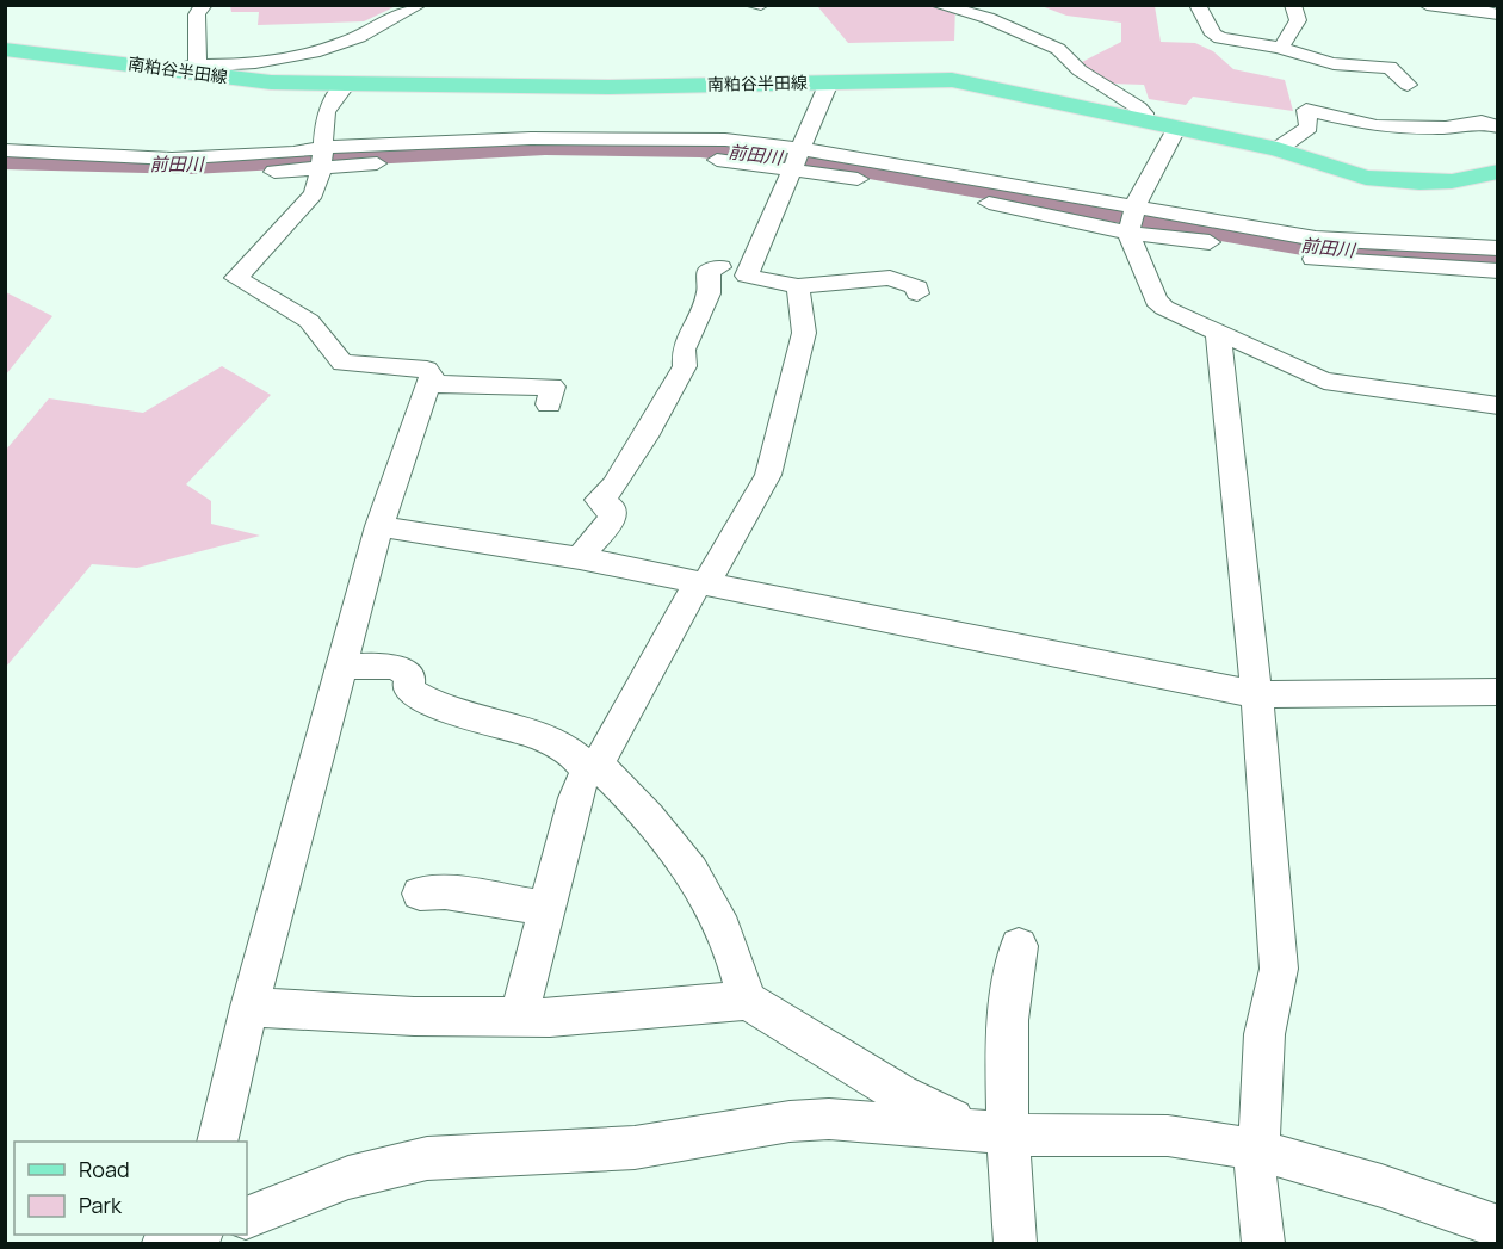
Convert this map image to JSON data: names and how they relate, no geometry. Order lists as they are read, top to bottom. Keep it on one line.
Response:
{"streets":{"main road":["南粕谷半田線"]},"water":["前田川"],"legend":["Road","Park"]}
